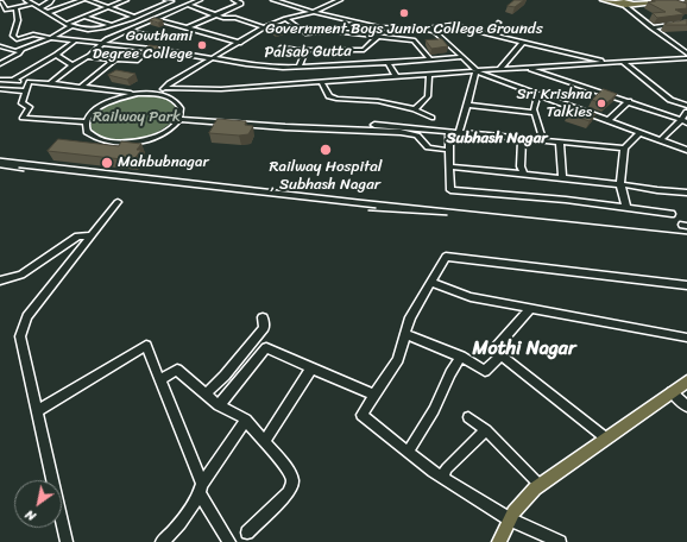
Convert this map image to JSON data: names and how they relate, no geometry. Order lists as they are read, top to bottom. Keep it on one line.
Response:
{"streets":{"street":["Palsab Gutta"]},"districts":["Subhash Nagar","Mothi Nagar"],"parks":["Railway Park"],"places":["Government Boys Junior College Grounds","Gowthami Degree College","Sri Krishna Talkies","Railway Hospital , Subhash Nagar","Mahbubnagar"],"north":"bottom left"}
